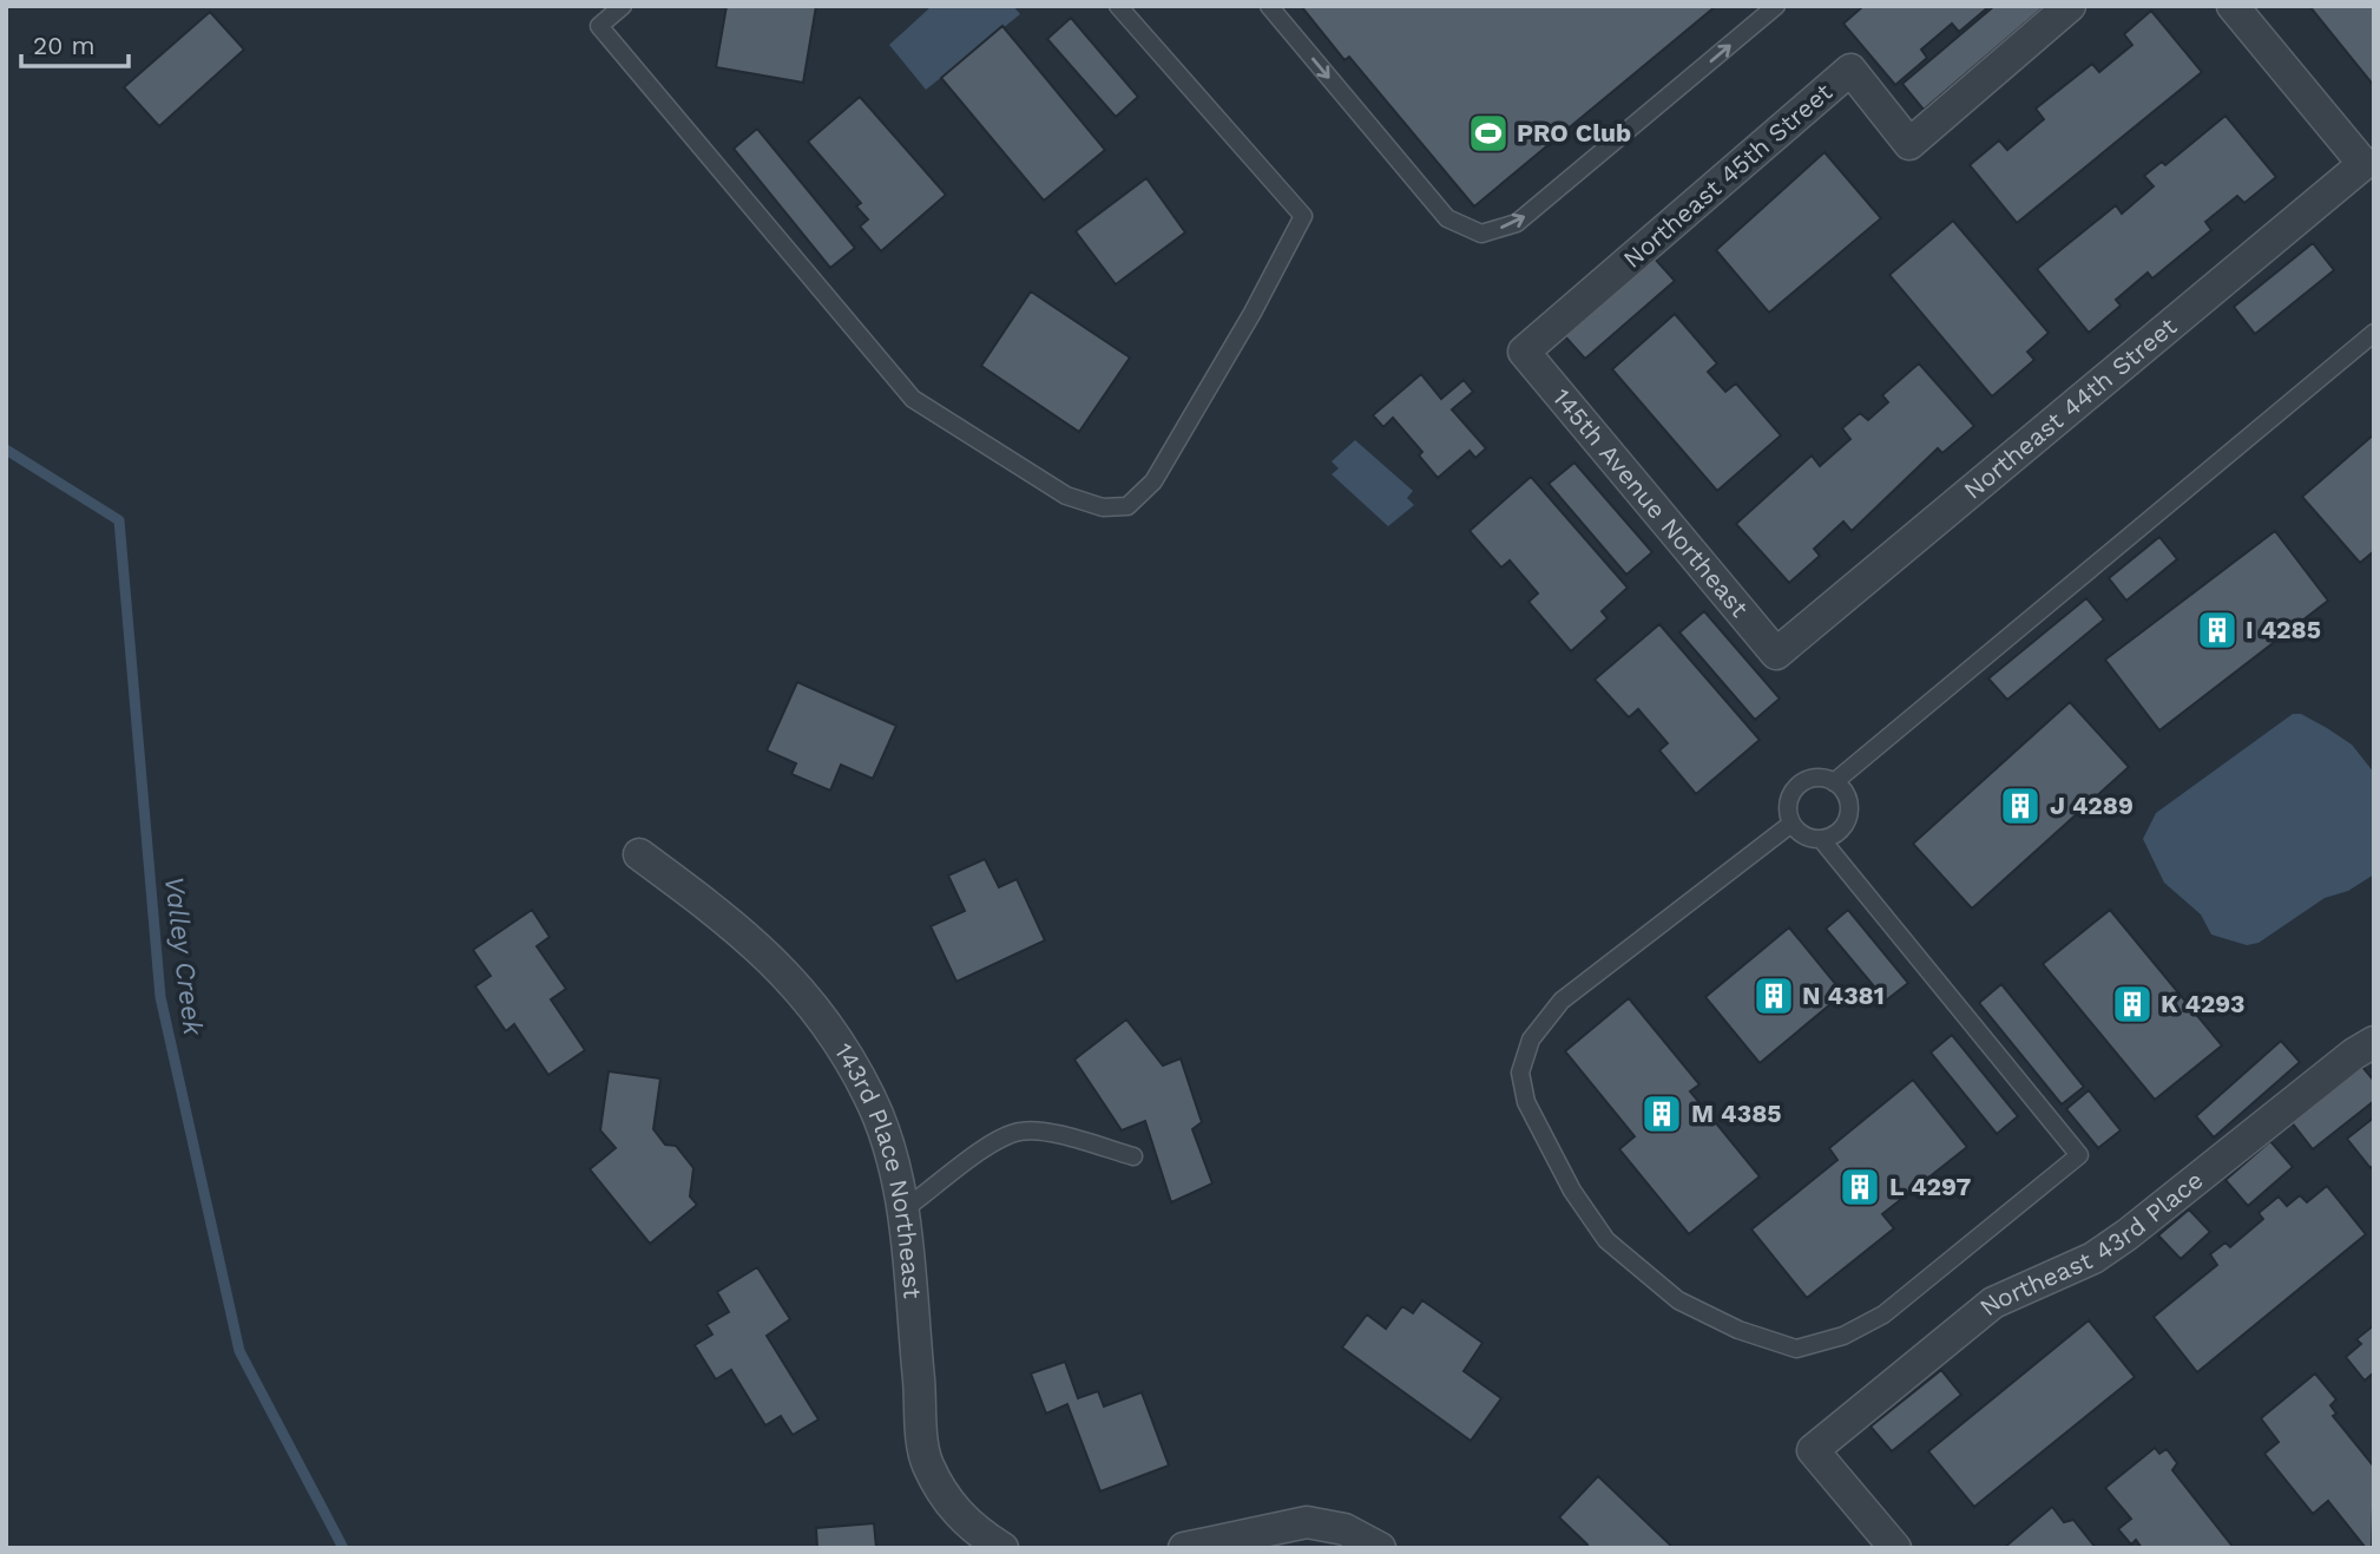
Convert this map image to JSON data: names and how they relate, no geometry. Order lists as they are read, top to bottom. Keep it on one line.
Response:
{"streets":{"street":["Northeast 45th Street","Northeast 44th Street","145th Avenue Northeast","143rd Place Northeast","Northeast 43rd Place"]},"crossings":[["Northeast 45th Street","145th Avenue Northeast"],["Northeast 44th Street","145th Avenue Northeast"]],"water":["Valley Creek"],"places":{"sports":["PRO Club"],"building":["I 4285","J 4289","N 4381","K 4293","M 4385","L 4297"]},"scale_bar":"20 m"}
